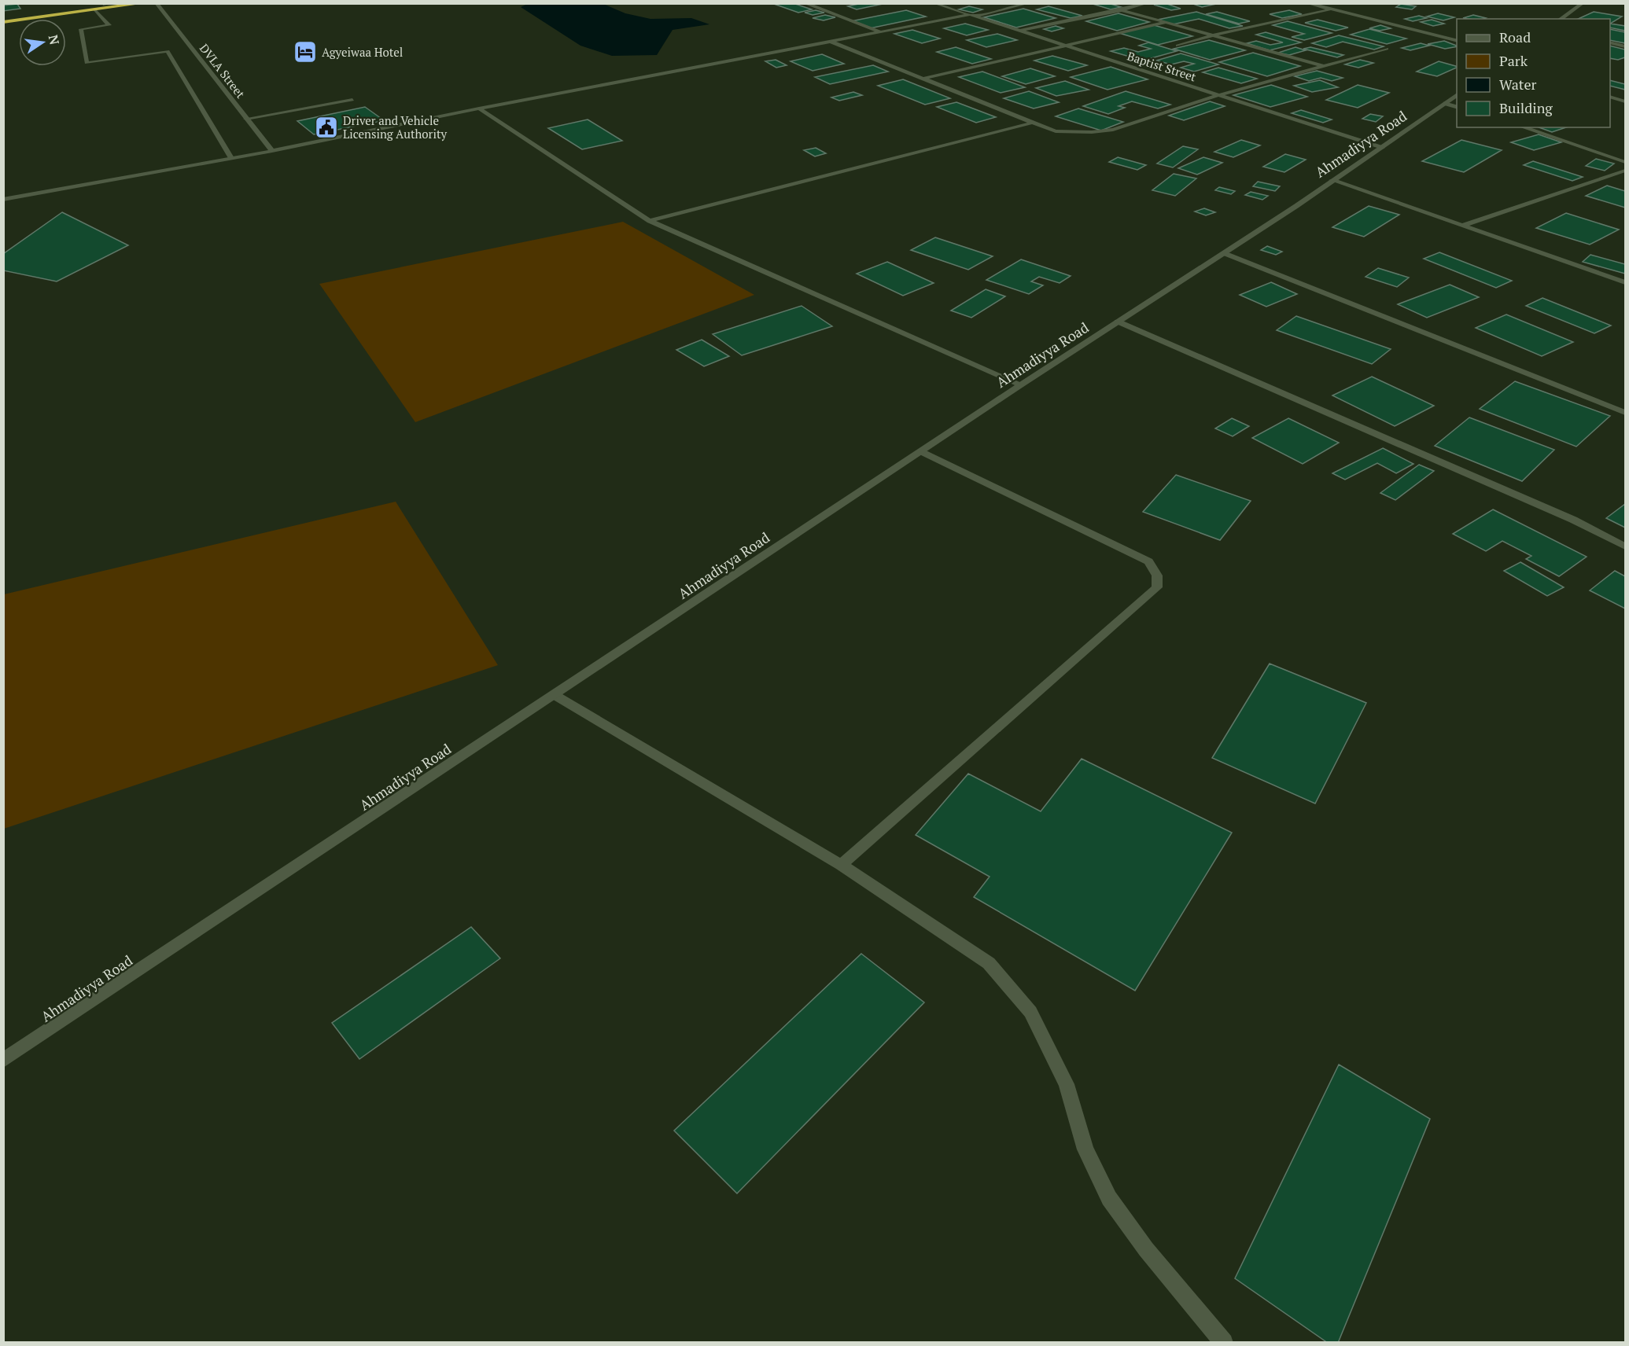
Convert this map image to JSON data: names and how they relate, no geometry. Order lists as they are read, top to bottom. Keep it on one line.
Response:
{"streets":{"street":["Baptist Street","DVLA Street","Ahmadiyya Road"]},"crossings":[["Baptist Street","Ahmadiyya Road"]],"places":{"hotel":["Agyeiwaa Hotel"],"public building":["Driver and Vehicle Licensing Authority"]},"legend":["Road","Park","Water","Building"],"north":"right"}
